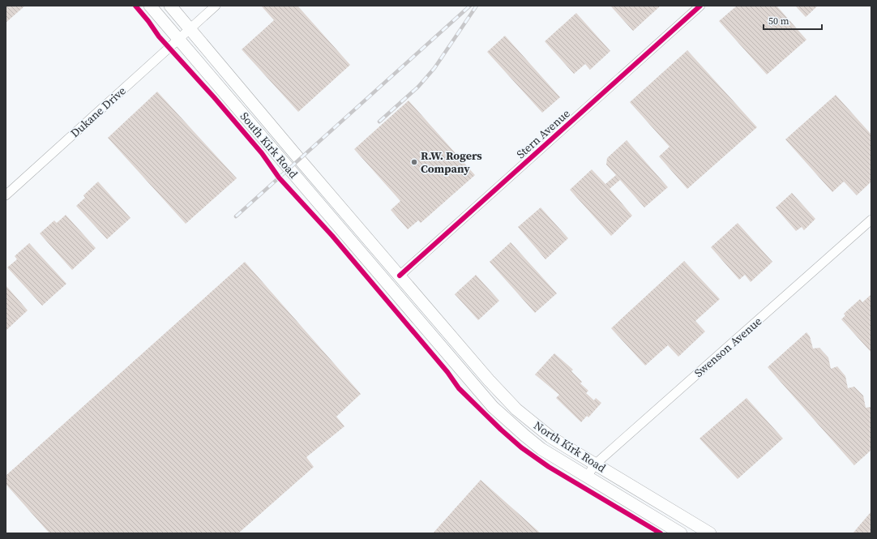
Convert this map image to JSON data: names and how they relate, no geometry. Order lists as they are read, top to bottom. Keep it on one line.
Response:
{"streets":{"main road":["South Kirk Road","North Kirk Road"],"street":["Dukane Drive","Stern Avenue","Swenson Avenue"]},"crossings":[["Dukane Drive","South Kirk Road"],["Stern Avenue","South Kirk Road"],["Stern Avenue","North Kirk Road"],["South Kirk Road","North Kirk Road"],["Swenson Avenue","North Kirk Road"]],"places":["R.W. Rogers Company"],"scale_bar":"50 m"}
